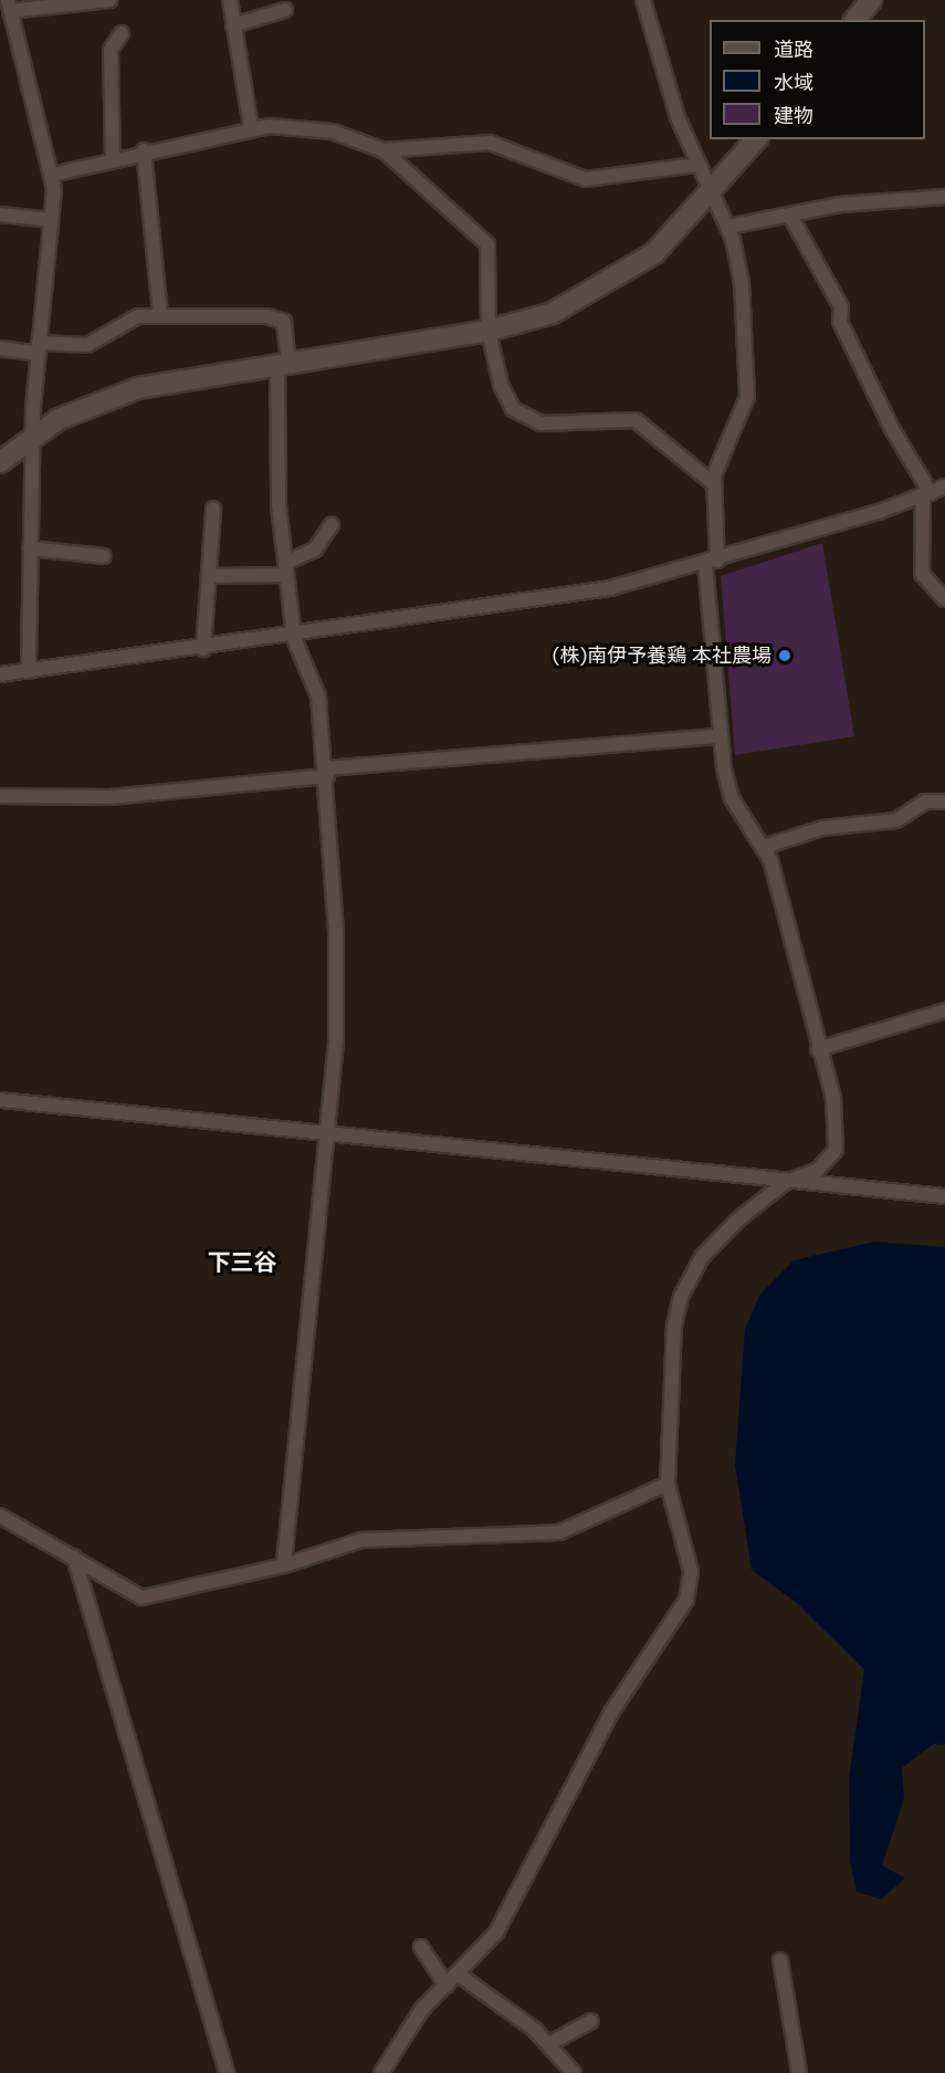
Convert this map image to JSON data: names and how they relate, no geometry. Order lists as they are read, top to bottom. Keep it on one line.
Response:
{"districts":["下三谷"],"places":["(株)南伊予養鶏 本社農場"],"legend":["道路","水域","建物"]}
